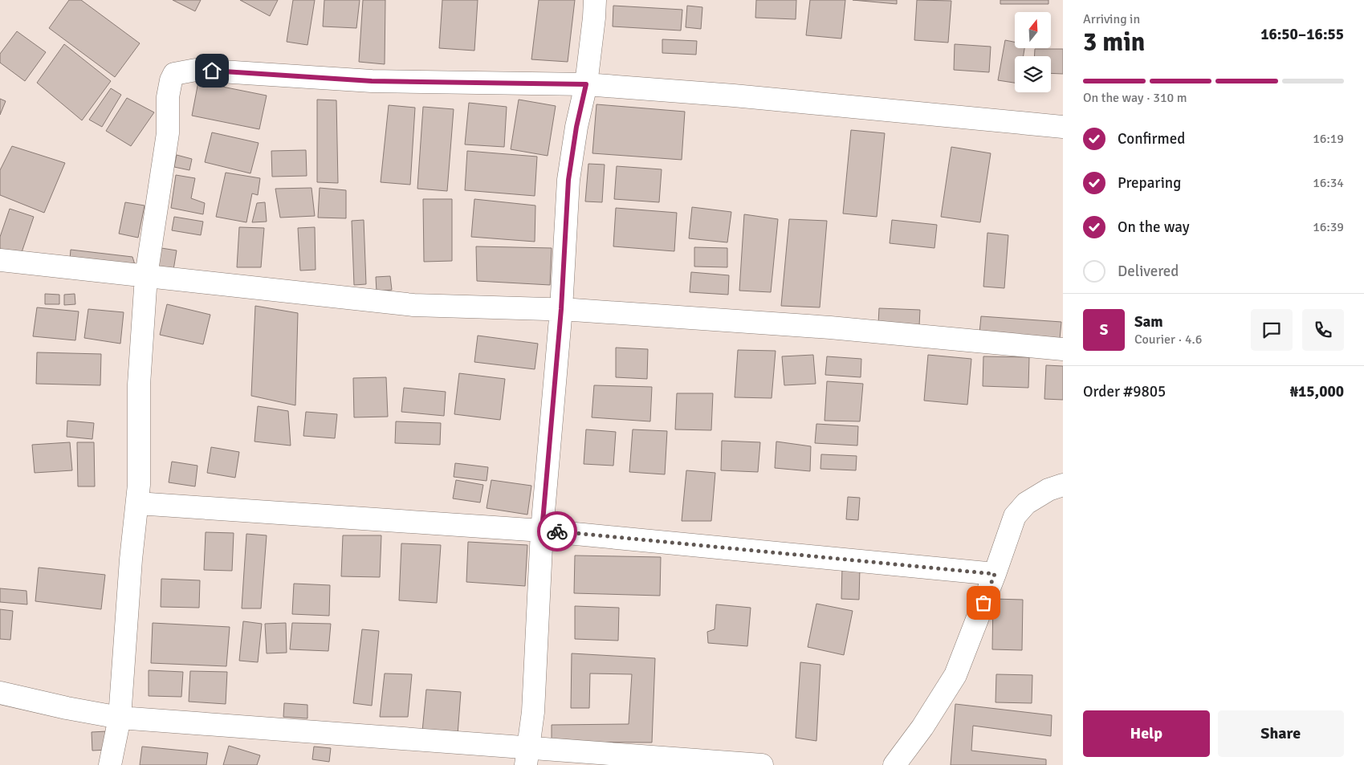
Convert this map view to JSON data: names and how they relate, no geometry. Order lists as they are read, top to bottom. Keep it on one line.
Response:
{"north":"top","page":{"heading":["3 min","Arriving in","16:50–16:55"],"panel":["Sam","Courier · 4.6","Order #9805","₦15,000"],"bar":"On the way · 310 m","list":[["Confirmed","16:19"],["Preparing","16:34"],["On the way","16:39"],"Delivered"],"round":"S","buttons":["Help","Share"]}}
